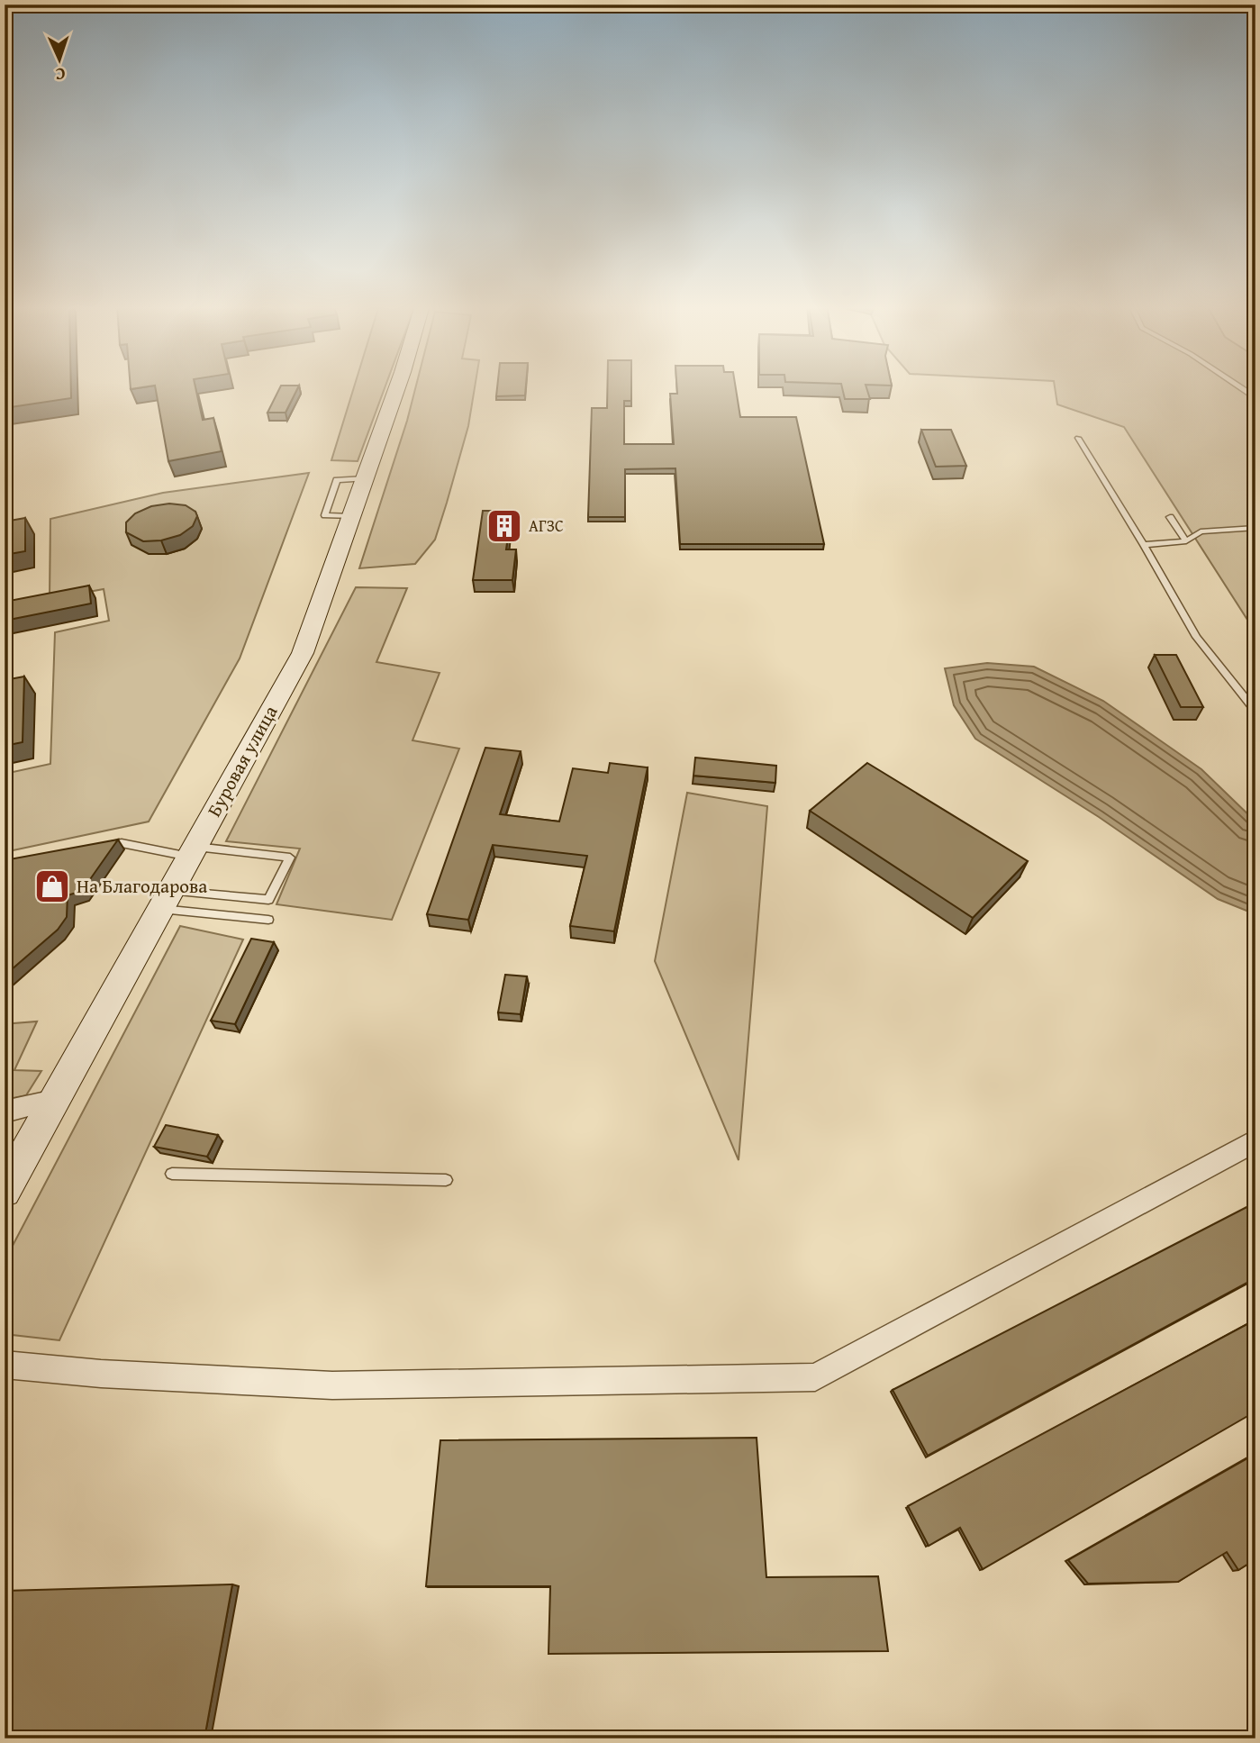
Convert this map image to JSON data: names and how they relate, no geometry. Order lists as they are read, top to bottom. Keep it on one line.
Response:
{"streets":{"main road":["Буровая улица"]},"places":{"building":["АГЗС"],"shop":["На Благодарова"]},"north":"bottom"}
